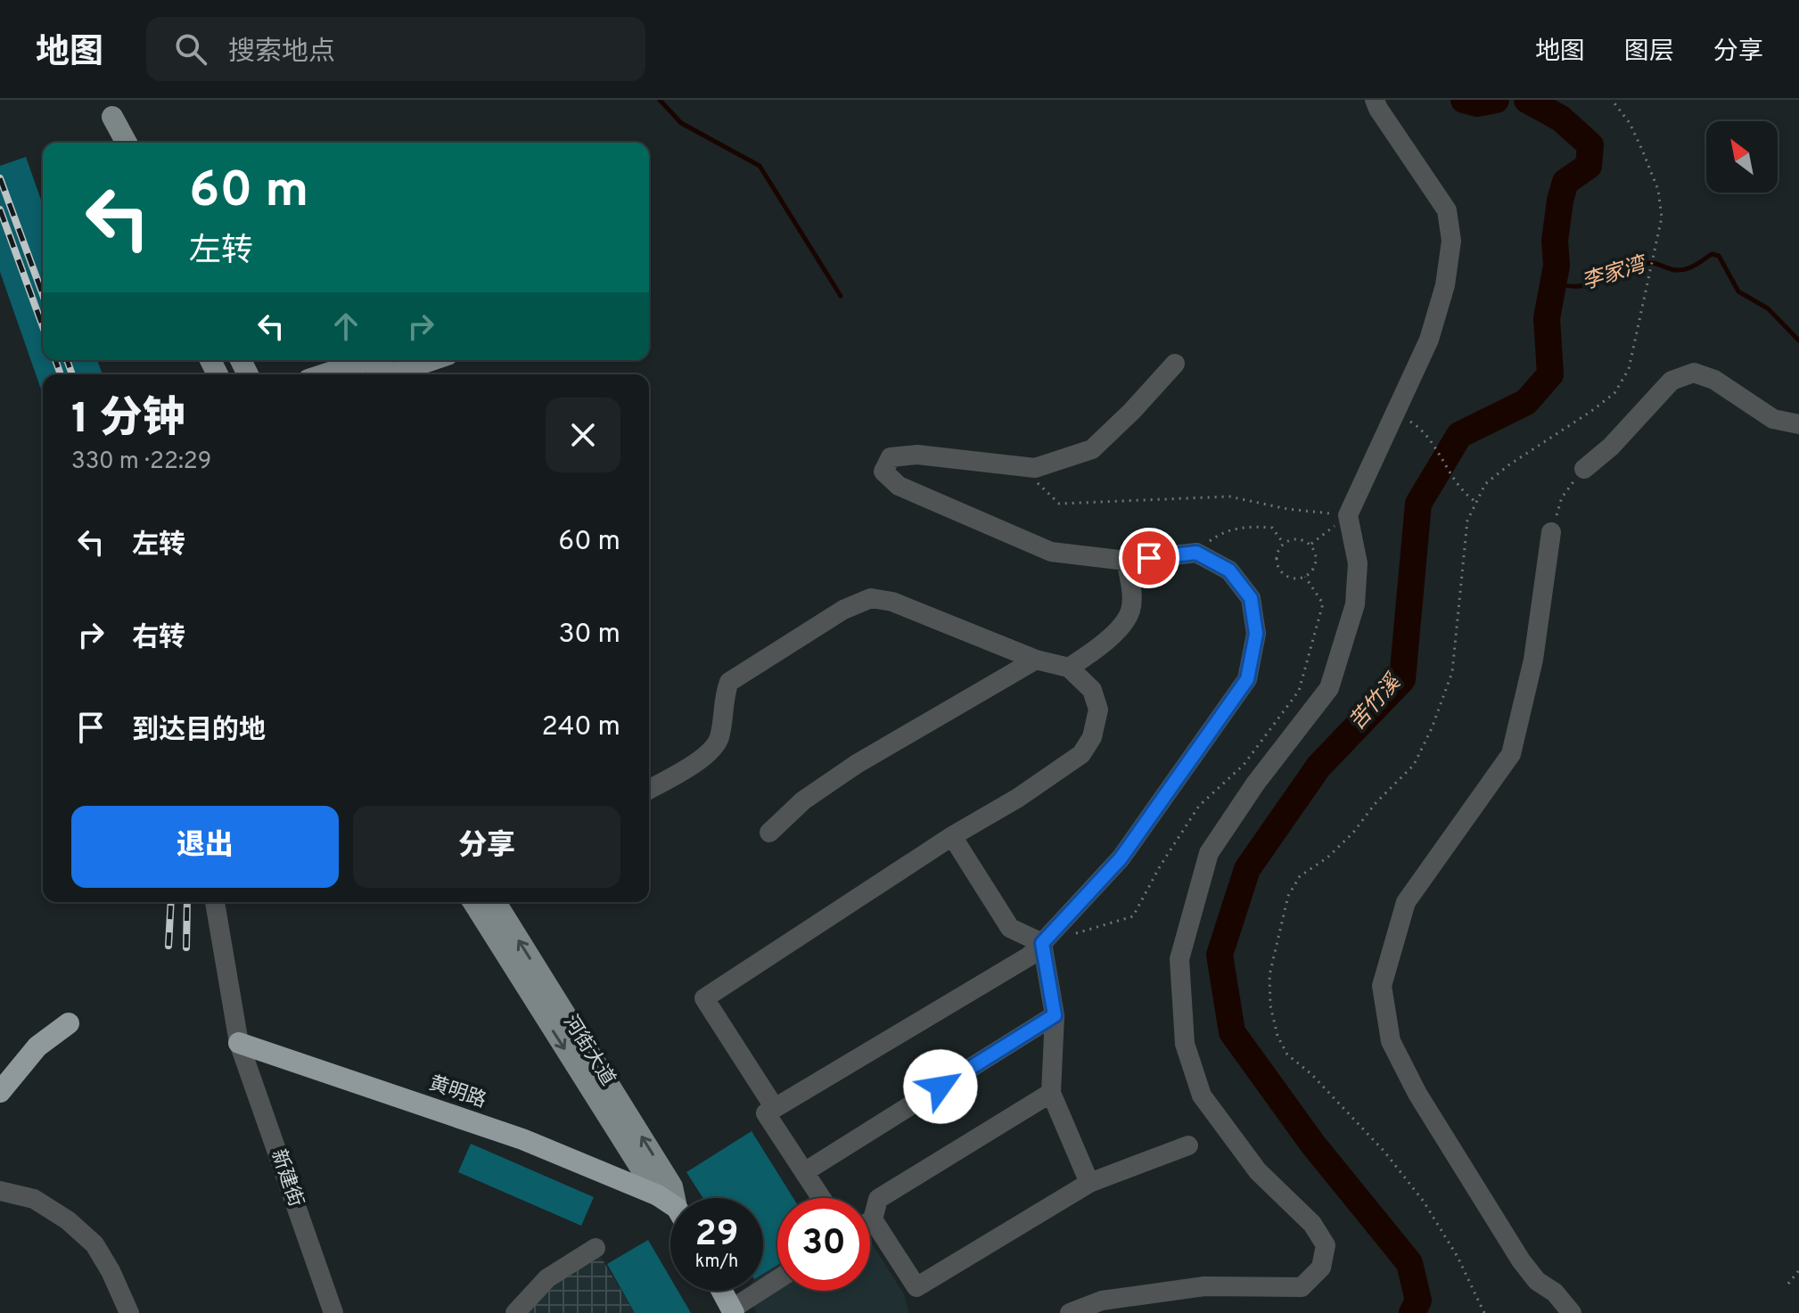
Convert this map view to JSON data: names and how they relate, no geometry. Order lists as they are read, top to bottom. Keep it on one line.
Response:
{"streets":{"highway":["黄明路"],"main road":["河街大道"],"street":["新建街"]},"crossings":[["河街大道","黄明路"],["黄明路","新建街"]],"water":["李家湾","苦竹溪"],"north":"top left","page":{"header":"地图","search":"搜索地点","nav":["地图","图层","分享"],"turn":["60 m","左转"],"heading":["1 分钟","330 m · 22:29"],"list":[{"name":"左转","value":"60 m"},{"name":"右转","value":"30 m"},{"name":"到达目的地","value":"240 m"}],"buttons":["退出","分享"],"speed":"29 km/h","limit":"30"}}
